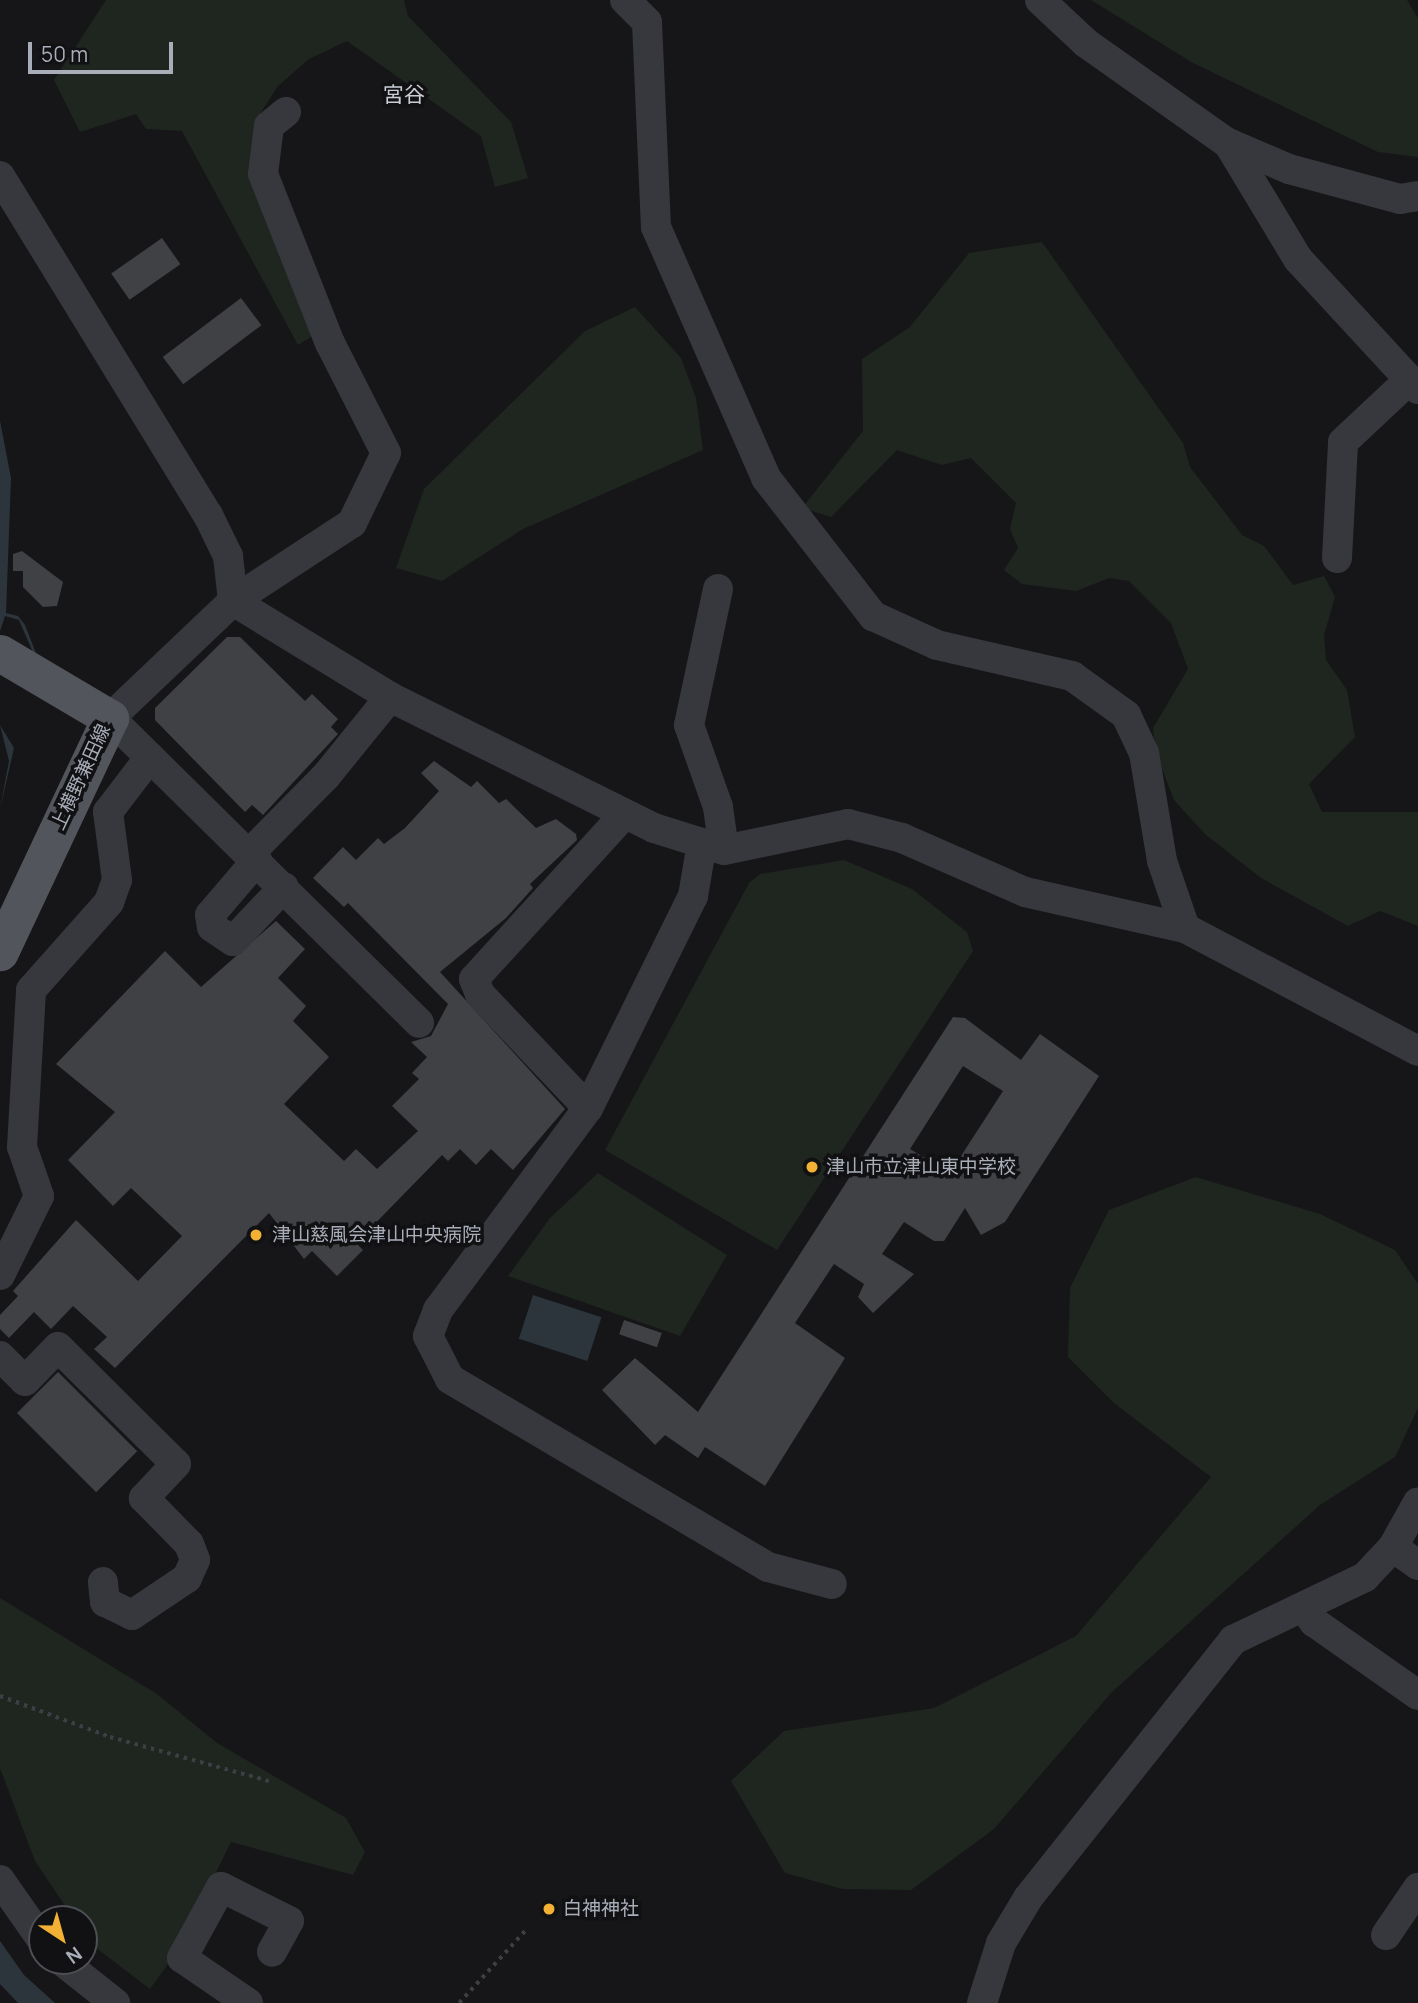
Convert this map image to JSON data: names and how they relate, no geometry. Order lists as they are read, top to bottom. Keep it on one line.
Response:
{"streets":{"main road":["上横野兼田線"]},"districts":["宮谷"],"places":["津山市立津山東中学校","津山慈風会津山中央病院","白神神社"],"scale_bar":"50 m","north":"bottom right"}
